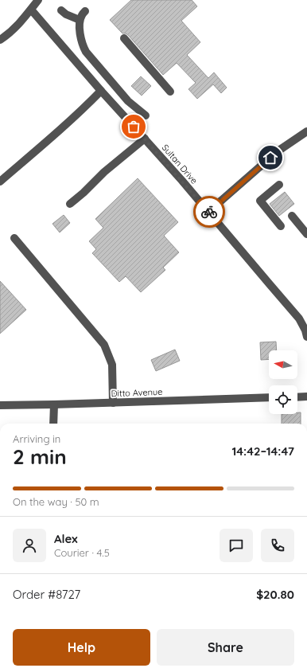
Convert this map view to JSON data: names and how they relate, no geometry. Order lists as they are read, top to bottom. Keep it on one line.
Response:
{"streets":{"street":["Sultan Drive","Ditto Avenue"]},"north":"left","page":{"heading":["2 min","Arriving in","14:42–14:47"],"panel":["Alex","Courier · 4.5","Order #8727","$20.80"],"bar":"On the way · 50 m","buttons":["Help","Share"]}}
